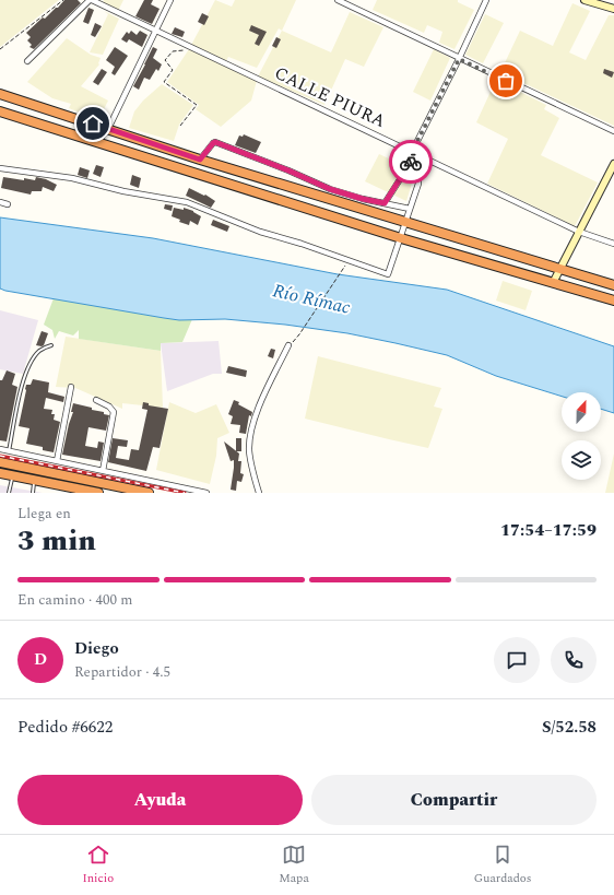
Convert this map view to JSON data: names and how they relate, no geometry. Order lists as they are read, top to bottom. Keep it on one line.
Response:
{"streets":{"street":["CALLE PIURA"]},"water":["Río Rímac"],"north":"top","page":{"heading":["3 min","Llega en","17:54–17:59"],"panel":["Diego","Repartidor · 4.5","Pedido #6622","S/52.58"],"bar":"En camino · 400 m","round":"D","buttons":["Ayuda","Compartir"],"tabs":["Inicio","Mapa","Guardados"]}}
